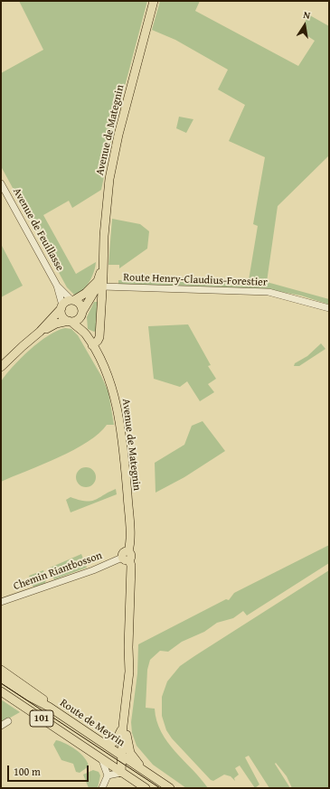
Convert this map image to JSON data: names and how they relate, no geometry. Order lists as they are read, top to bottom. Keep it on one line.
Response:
{"streets":{"main road":["Avenue de Mategnin","101","Route de Meyrin"],"street":["Avenue de Feuillasse","Route Henry-Claudius-Forestier","Chemin Riantbosson"]},"crossings":[["Avenue de Mategnin","Avenue de Feuillasse"],["Avenue de Mategnin","Route Henry-Claudius-Forestier"],["Avenue de Mategnin","Chemin Riantbosson"],["Avenue de Mategnin","101"],["Avenue de Mategnin","Route de Meyrin"]],"scale_bar":"100 m","north":"top"}
